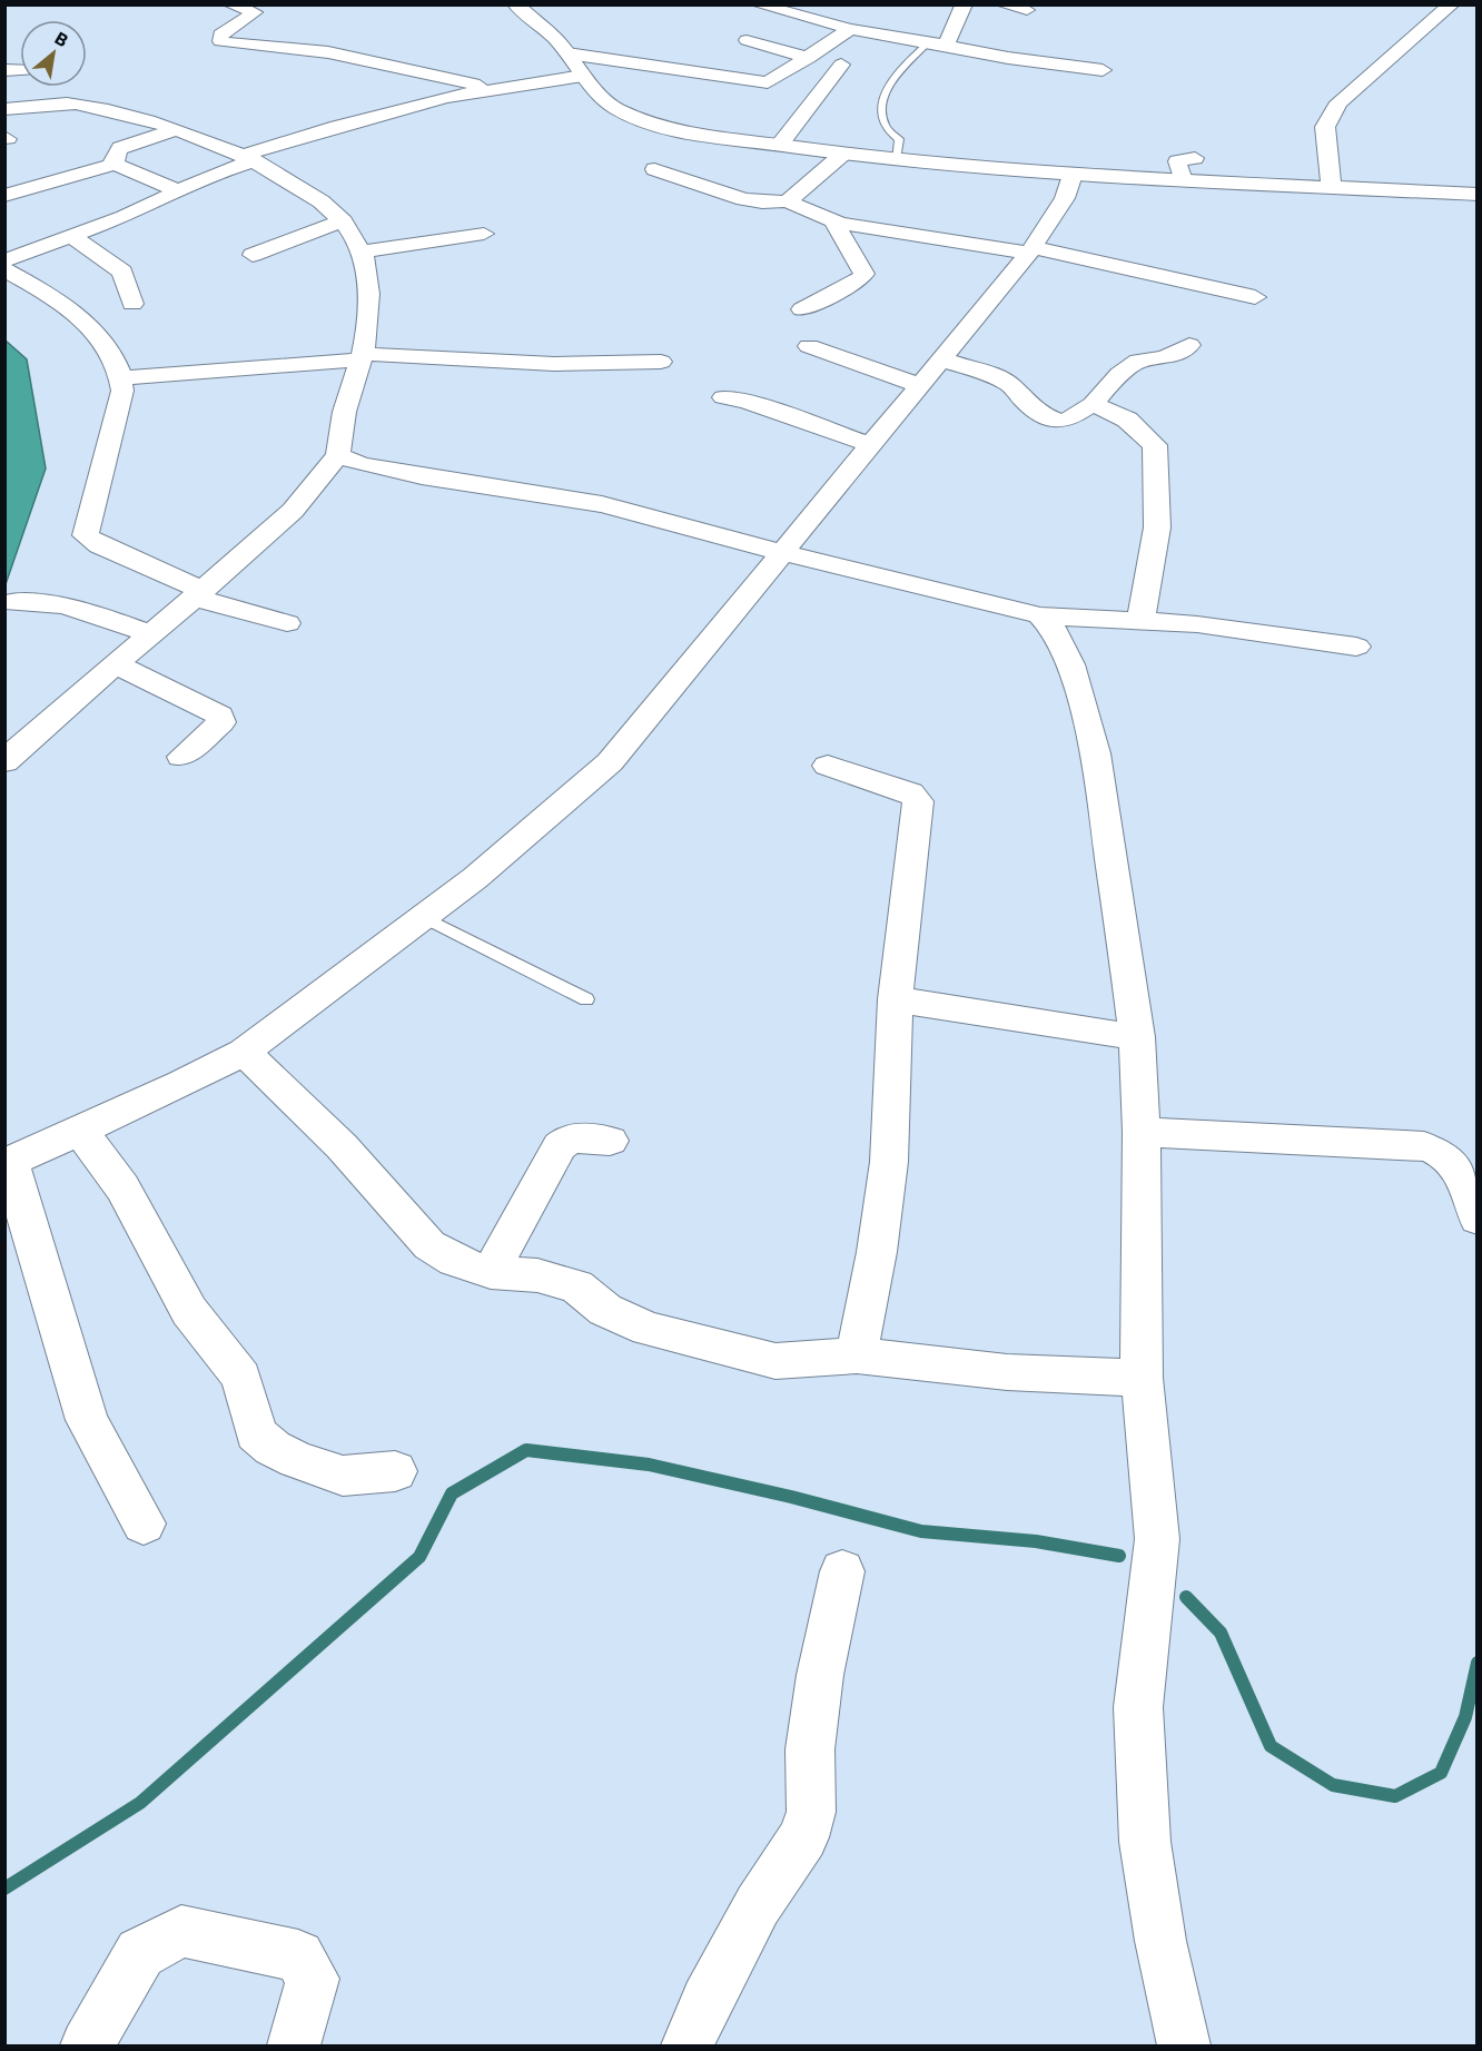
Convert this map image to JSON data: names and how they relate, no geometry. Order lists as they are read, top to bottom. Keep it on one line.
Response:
{"north":"top right"}
